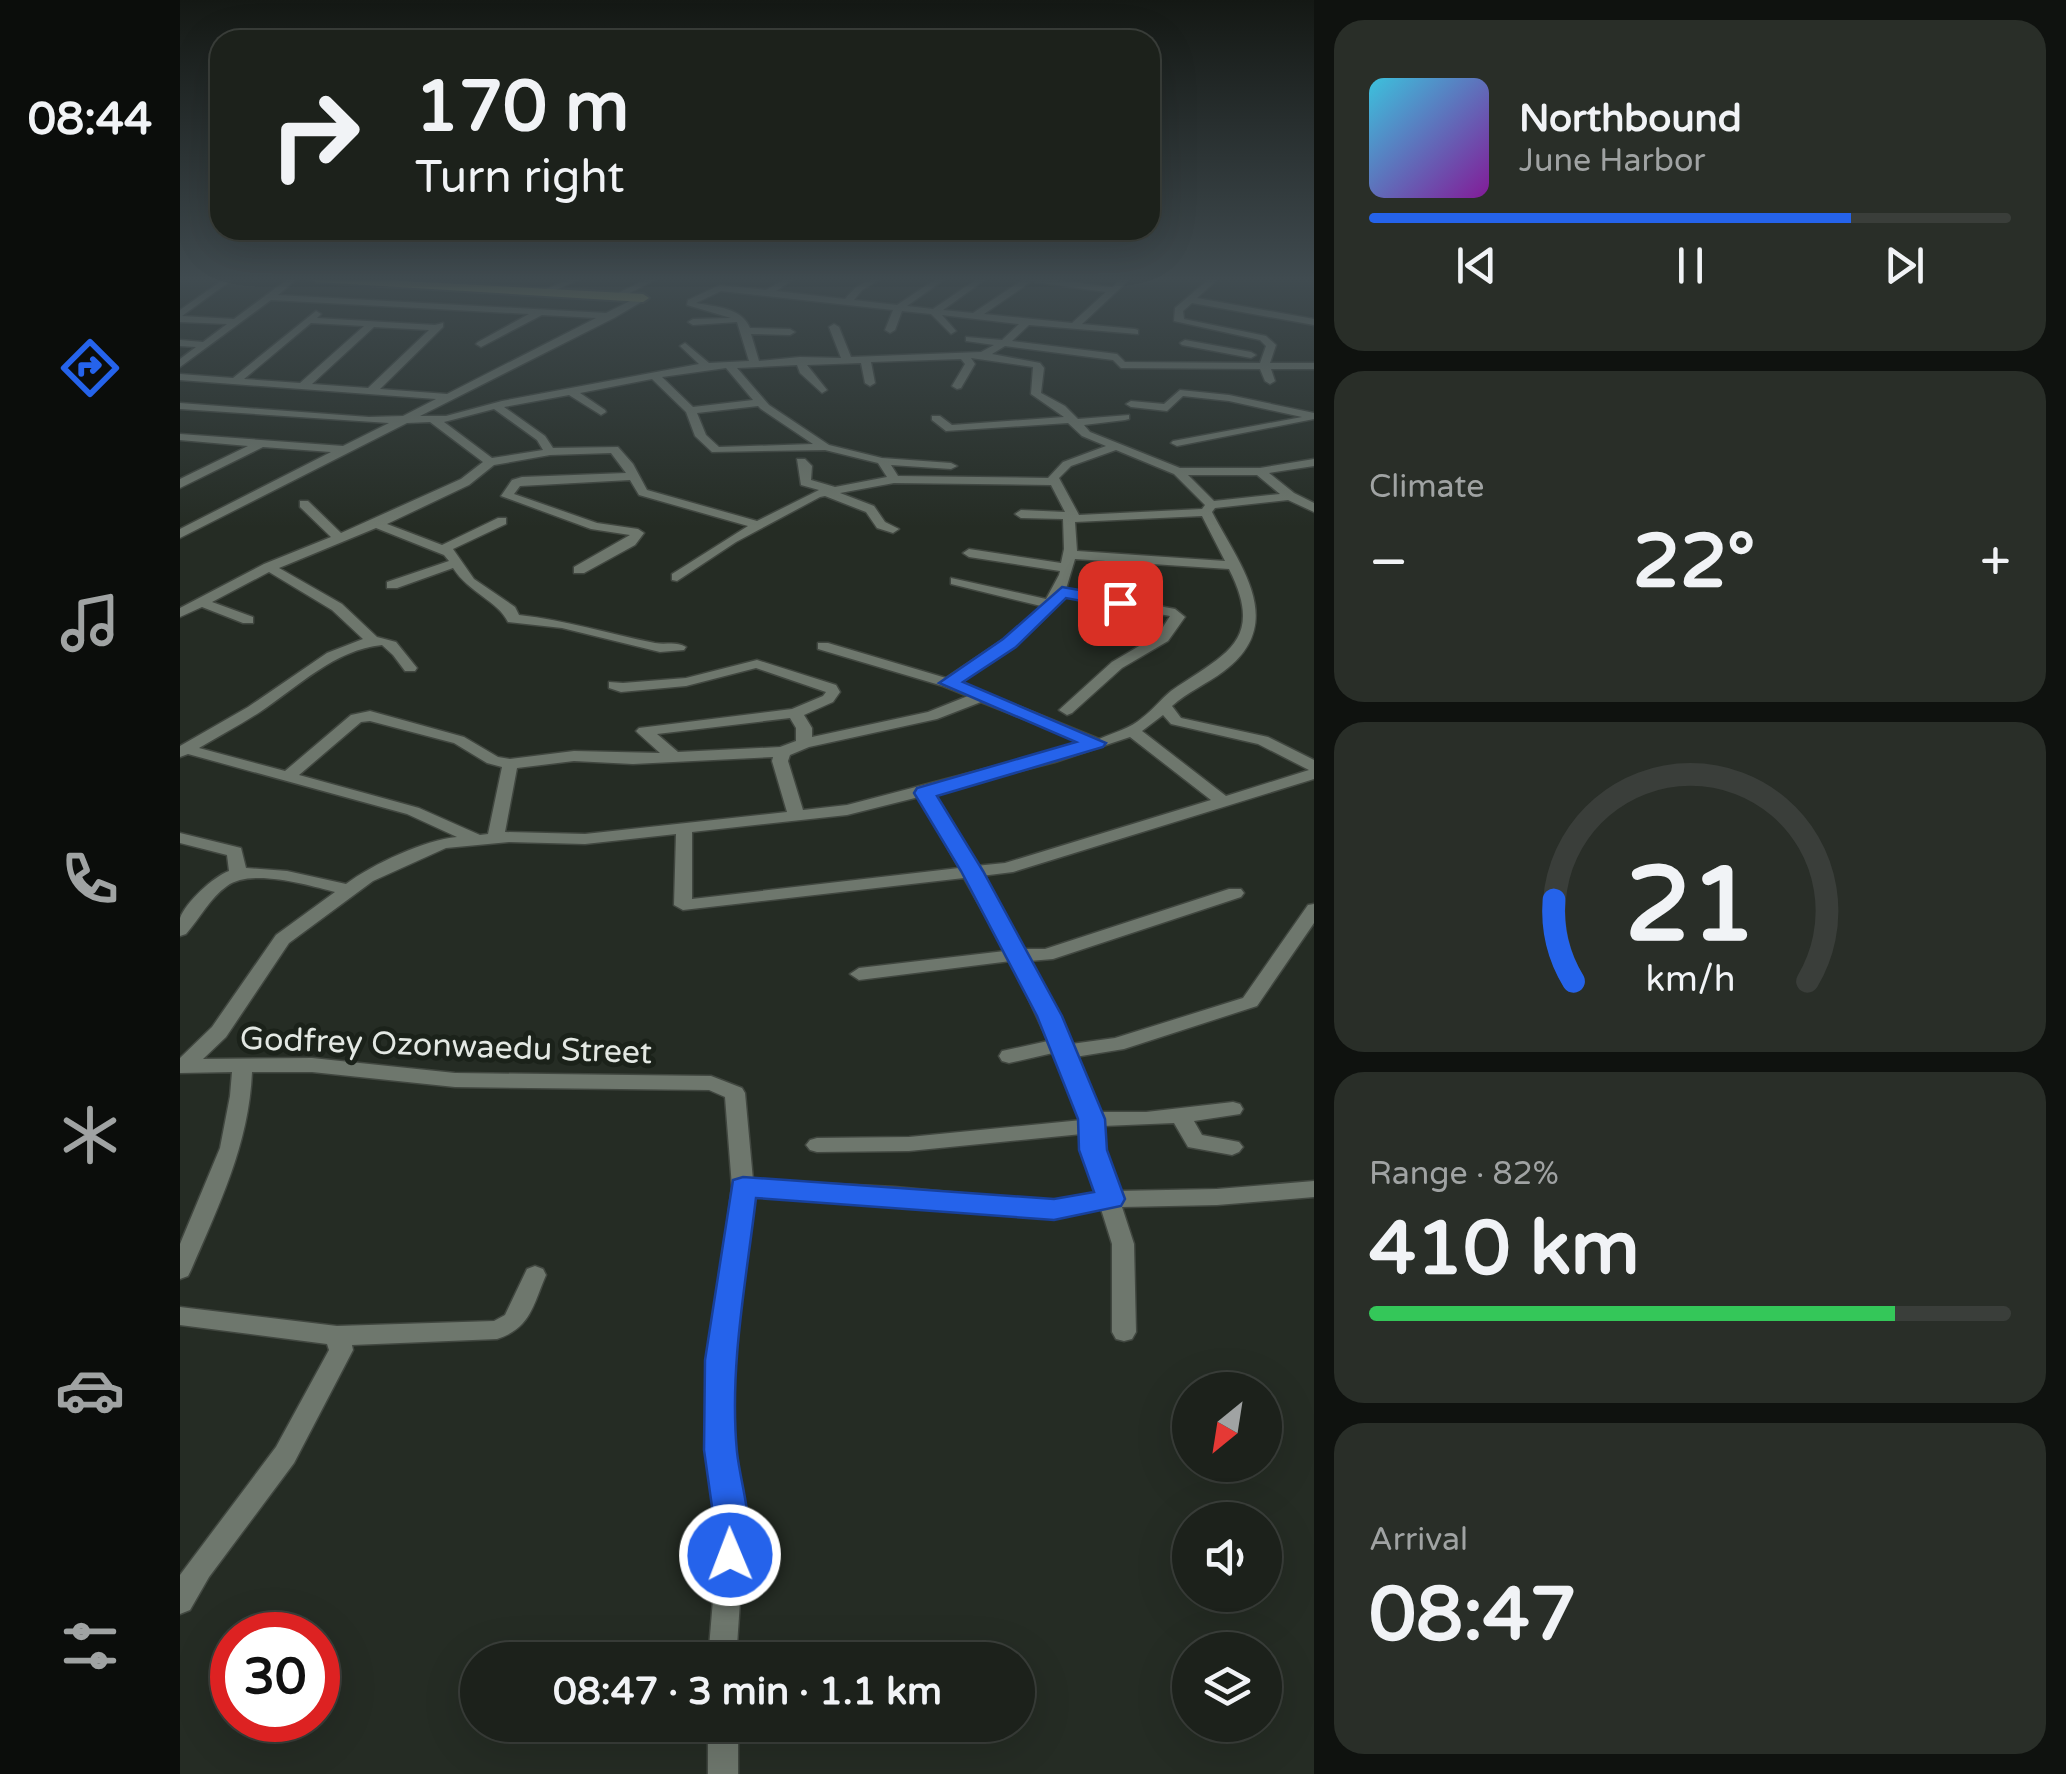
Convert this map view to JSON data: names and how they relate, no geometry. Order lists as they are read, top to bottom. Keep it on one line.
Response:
{"streets":{"street":["Godfrey Ozonwaedu Street"]},"north":"bottom left","page":{"tabs":"08:44","turn":["170 m","Turn right"],"song":["Northbound","June Harbor"],"tile":["Climate",["Range · 82%","410 km"],["Arrival","08:47"]],"heat":["−","22°","+"],"limit":"30","trip":"08:47 · 3 min · 1.1 km","gauge":["21","km/h"]}}
